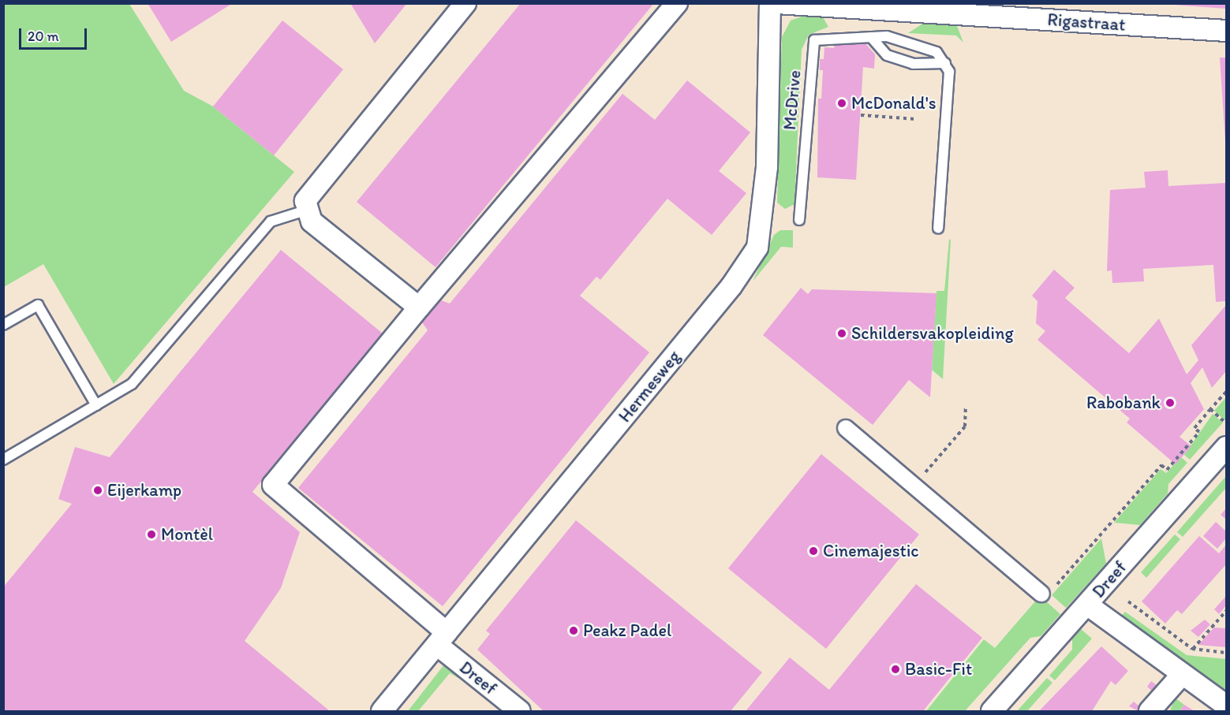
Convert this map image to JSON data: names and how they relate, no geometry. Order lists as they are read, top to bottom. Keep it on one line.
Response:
{"streets":{"street":["Rigastraat","Hermesweg","Dreef"],"lane":["McDrive"]},"crossings":[["Hermesweg","Dreef"]],"places":["McDonald's","Schildersvakopleiding","Rabobank","Eijerkamp","Montèl","Cinemajestic","Peakz Padel","Basic-Fit"],"scale_bar":"20 m"}
